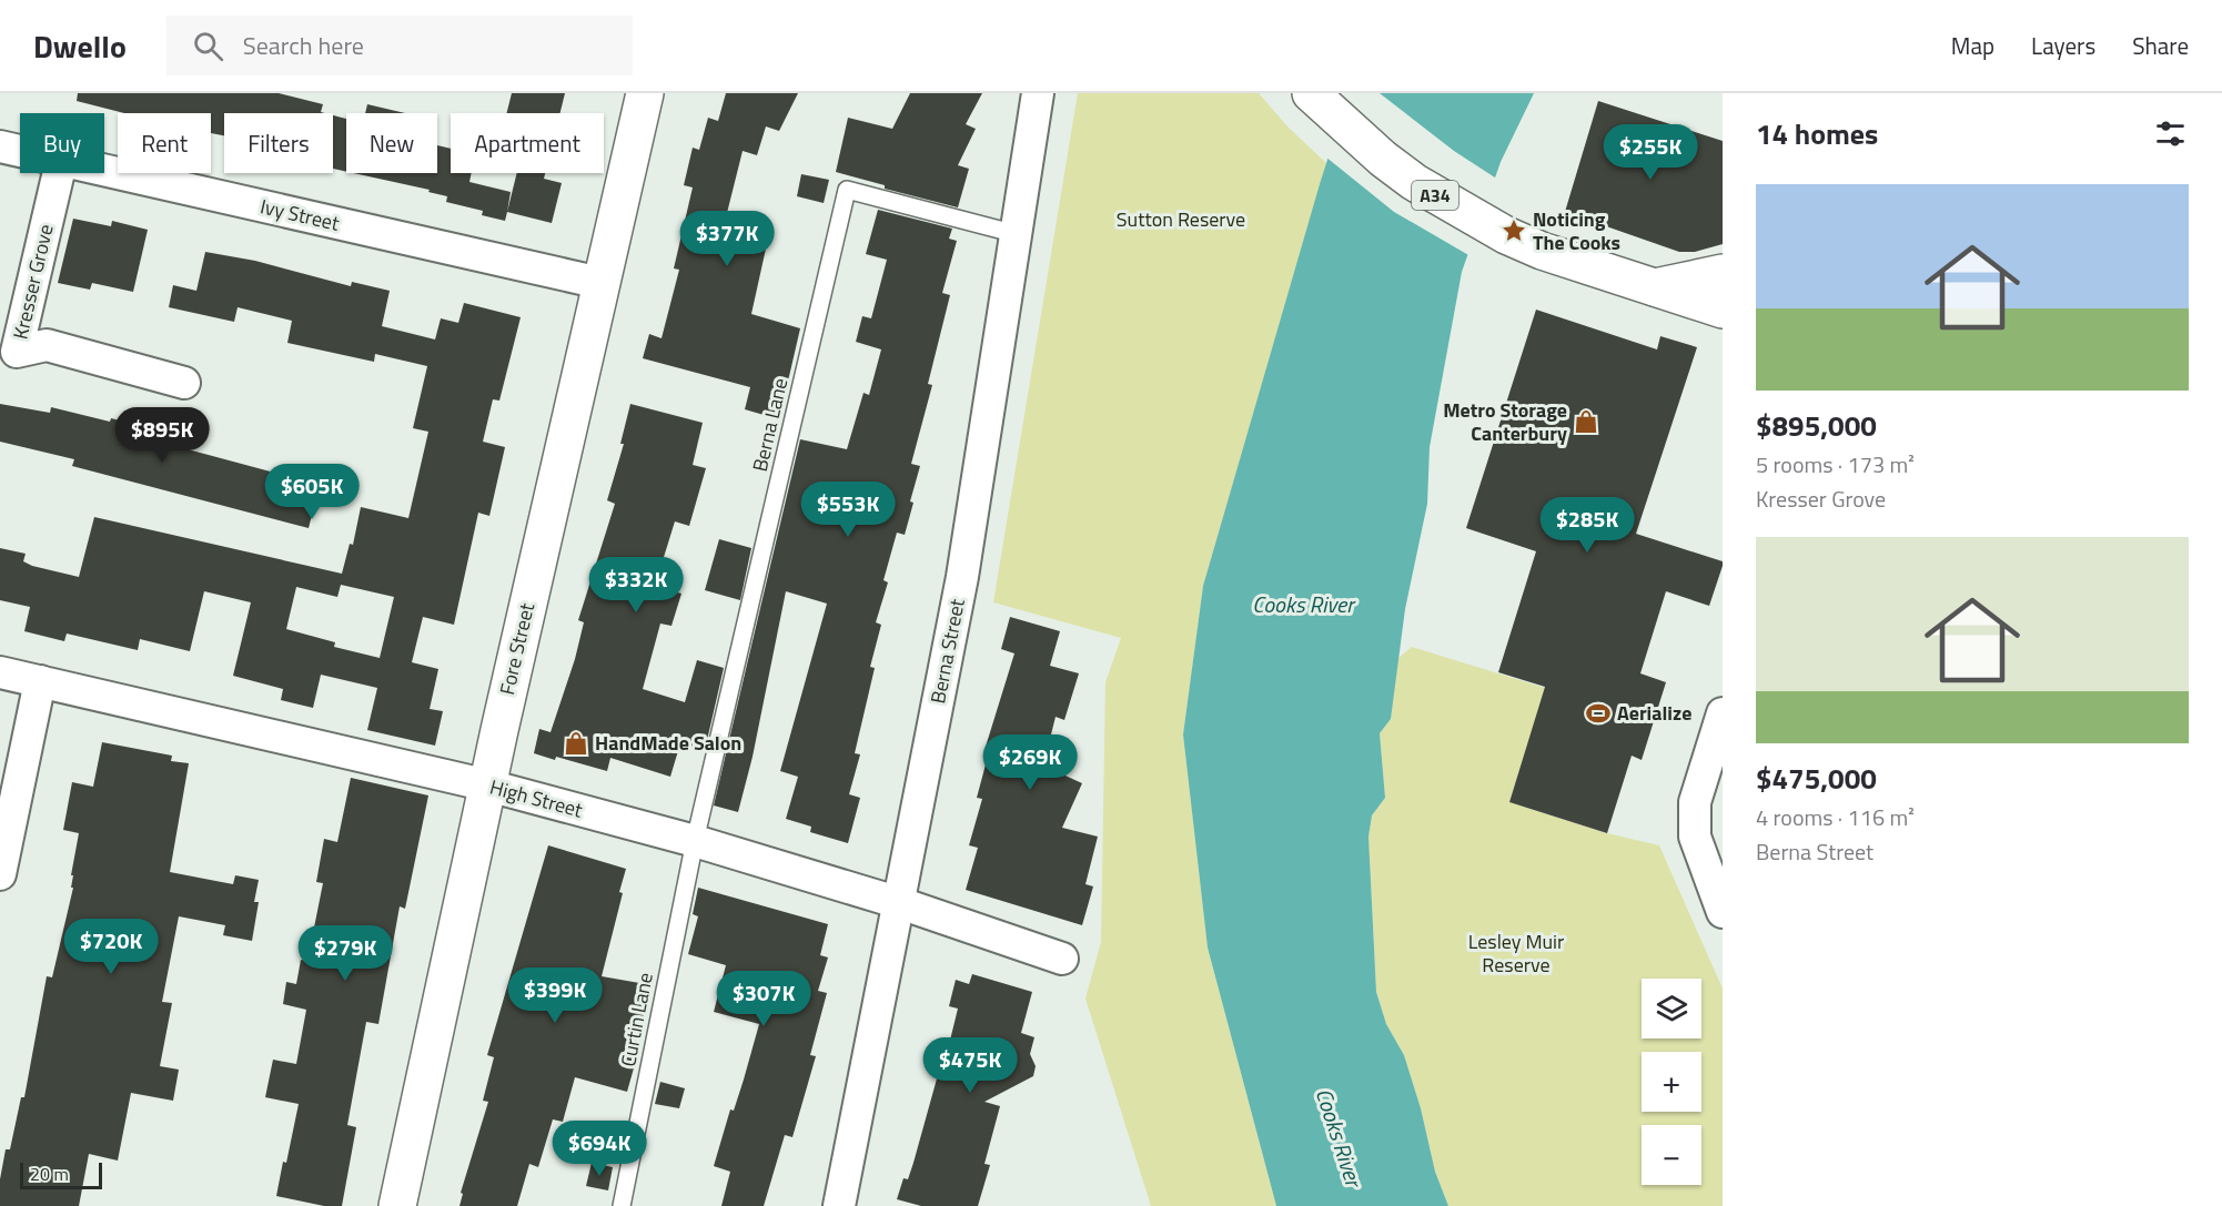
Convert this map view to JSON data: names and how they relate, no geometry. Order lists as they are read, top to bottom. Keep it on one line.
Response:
{"streets":{"main road":["A34","Fore Street"],"street":["Ivy Street","Kresser Grove","Berna Street","High Street"],"lane":["Berna Lane","Curtin Lane"]},"crossings":[["Ivy Street","Fore Street"],["Berna Lane","Berna Street"],["Berna Lane","High Street"],["Berna Lane","Curtin Lane"],["Fore Street","High Street"],["Berna Street","High Street"],["High Street","Curtin Lane"]],"water":["Cooks River"],"parks":["Sutton Reserve","Lesley Muir Reserve"],"places":{"place":["Noticing The Cooks"],"shop":["Metro Storage Canterbury","HandMade Salon"],"sports":["Aerialize"]},"scale_bar":"20 m","page":{"header":"Dwello","search":"Search here","nav":["Map","Layers","Share"],"heading":"14 homes","chip":["Buy","Rent","Filters","New","Apartment"],"price":["$255K","$377K","$895K","$605K","$553K","$285K","$332K","$269K","$720K","$279K","$399K","$307K","$475K","$694K"],"list":[{"name":"$895,000","note":"5 rooms · 173 m² · Kresser Grove"},{"name":"$475,000","note":"4 rooms · 116 m² · Berna Street"}],"map_buttons":["+","−"],"scale":"20 m"}}
